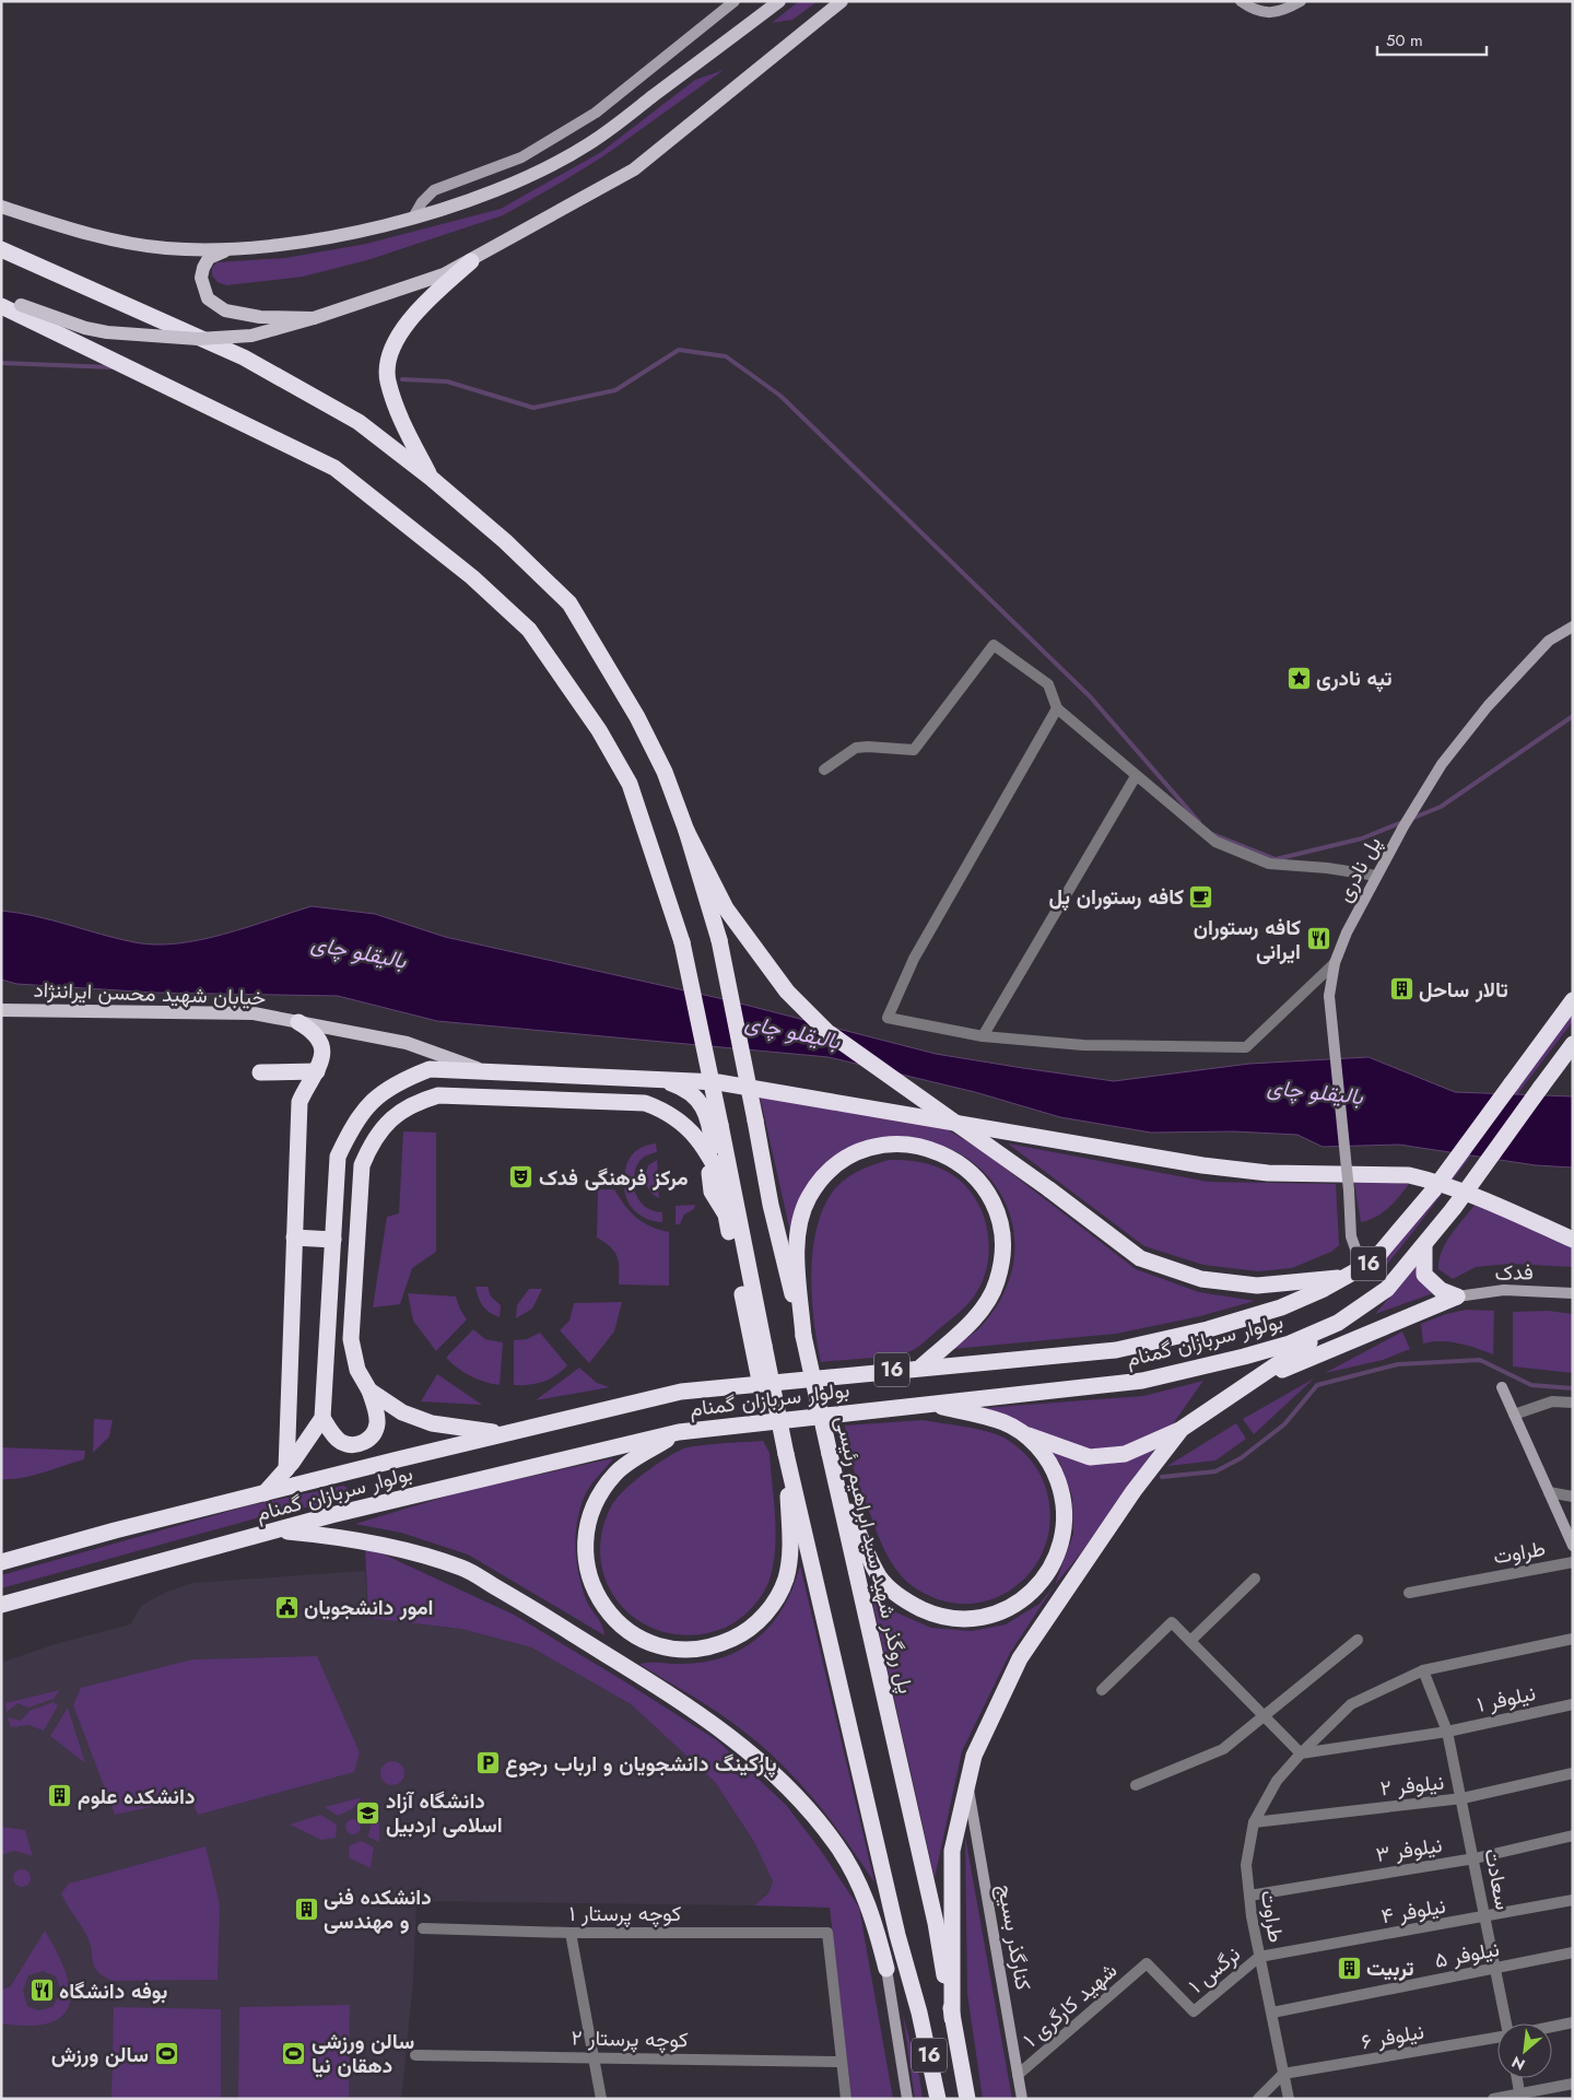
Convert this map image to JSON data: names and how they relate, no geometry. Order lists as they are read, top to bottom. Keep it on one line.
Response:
{"streets":{"highway":["16","بولوار سربازان گمنام","پل روگذر شهید سید ابراهیم رئیسی"],"main road":["خیابان شهید محسن ایراننژاد"],"street":["پل نادری","فدک","طراوت","نیلوفر ۱","نیلوفر ۲","نیلوفر ۳","سعادت","نیلوفر ۴","کوچه پرستار ۱","کنارگذر بسیج","نیلوفر ۵","نرگس ۱","شهید کارگری ۱","نیلوفر ۶","کوچه پرستار ۲"]},"crossings":[["پل نادری","بولوار سربازان گمنام"],["16","پل روگذر شهید سید ابراهیم رئیسی"],["طراوت","نیلوفر ۲"],["طراوت","نیلوفر ۳"],["طراوت","سعادت"],["طراوت","نیلوفر ۴"],["طراوت","نیلوفر ۵"],["طراوت","نرگس ۱"],["طراوت","نیلوفر ۶"],["نیلوفر ۱","سعادت"],["نیلوفر ۲","سعادت"],["نیلوفر ۳","سعادت"],["سعادت","نیلوفر ۴"],["سعادت","نیلوفر ۵"],["نیلوفر ۴","نرگس ۱"],["کوچه پرستار ۱","کوچه پرستار ۲"],["کنارگذر بسیج","شهید کارگری ۱"],["نرگس ۱","شهید کارگری ۱"]],"water":["بالیقلو چای"],"places":{"place":["تپه نادری"],"cafe":["کافه رستوران پل"],"restaurant":["کافه رستوران ایرانی","بوفه دانشگاه"],"building":["تالار ساحل","دانشکده علوم","دانشکده فنی و مهندسی","تربیت"],"theatre":["مرکز فرهنگی فدک"],"public building":["امور دانشجویان"],"parking":["پارکینگ دانشجویان و ارباب رجوع"],"school or university":["دانشگاه آزاد اسلامی اردبیل"],"sports":["سالن ورزشی دهقان نیا","سالن ورزش"]},"scale_bar":"50 m","north":"bottom left"}
